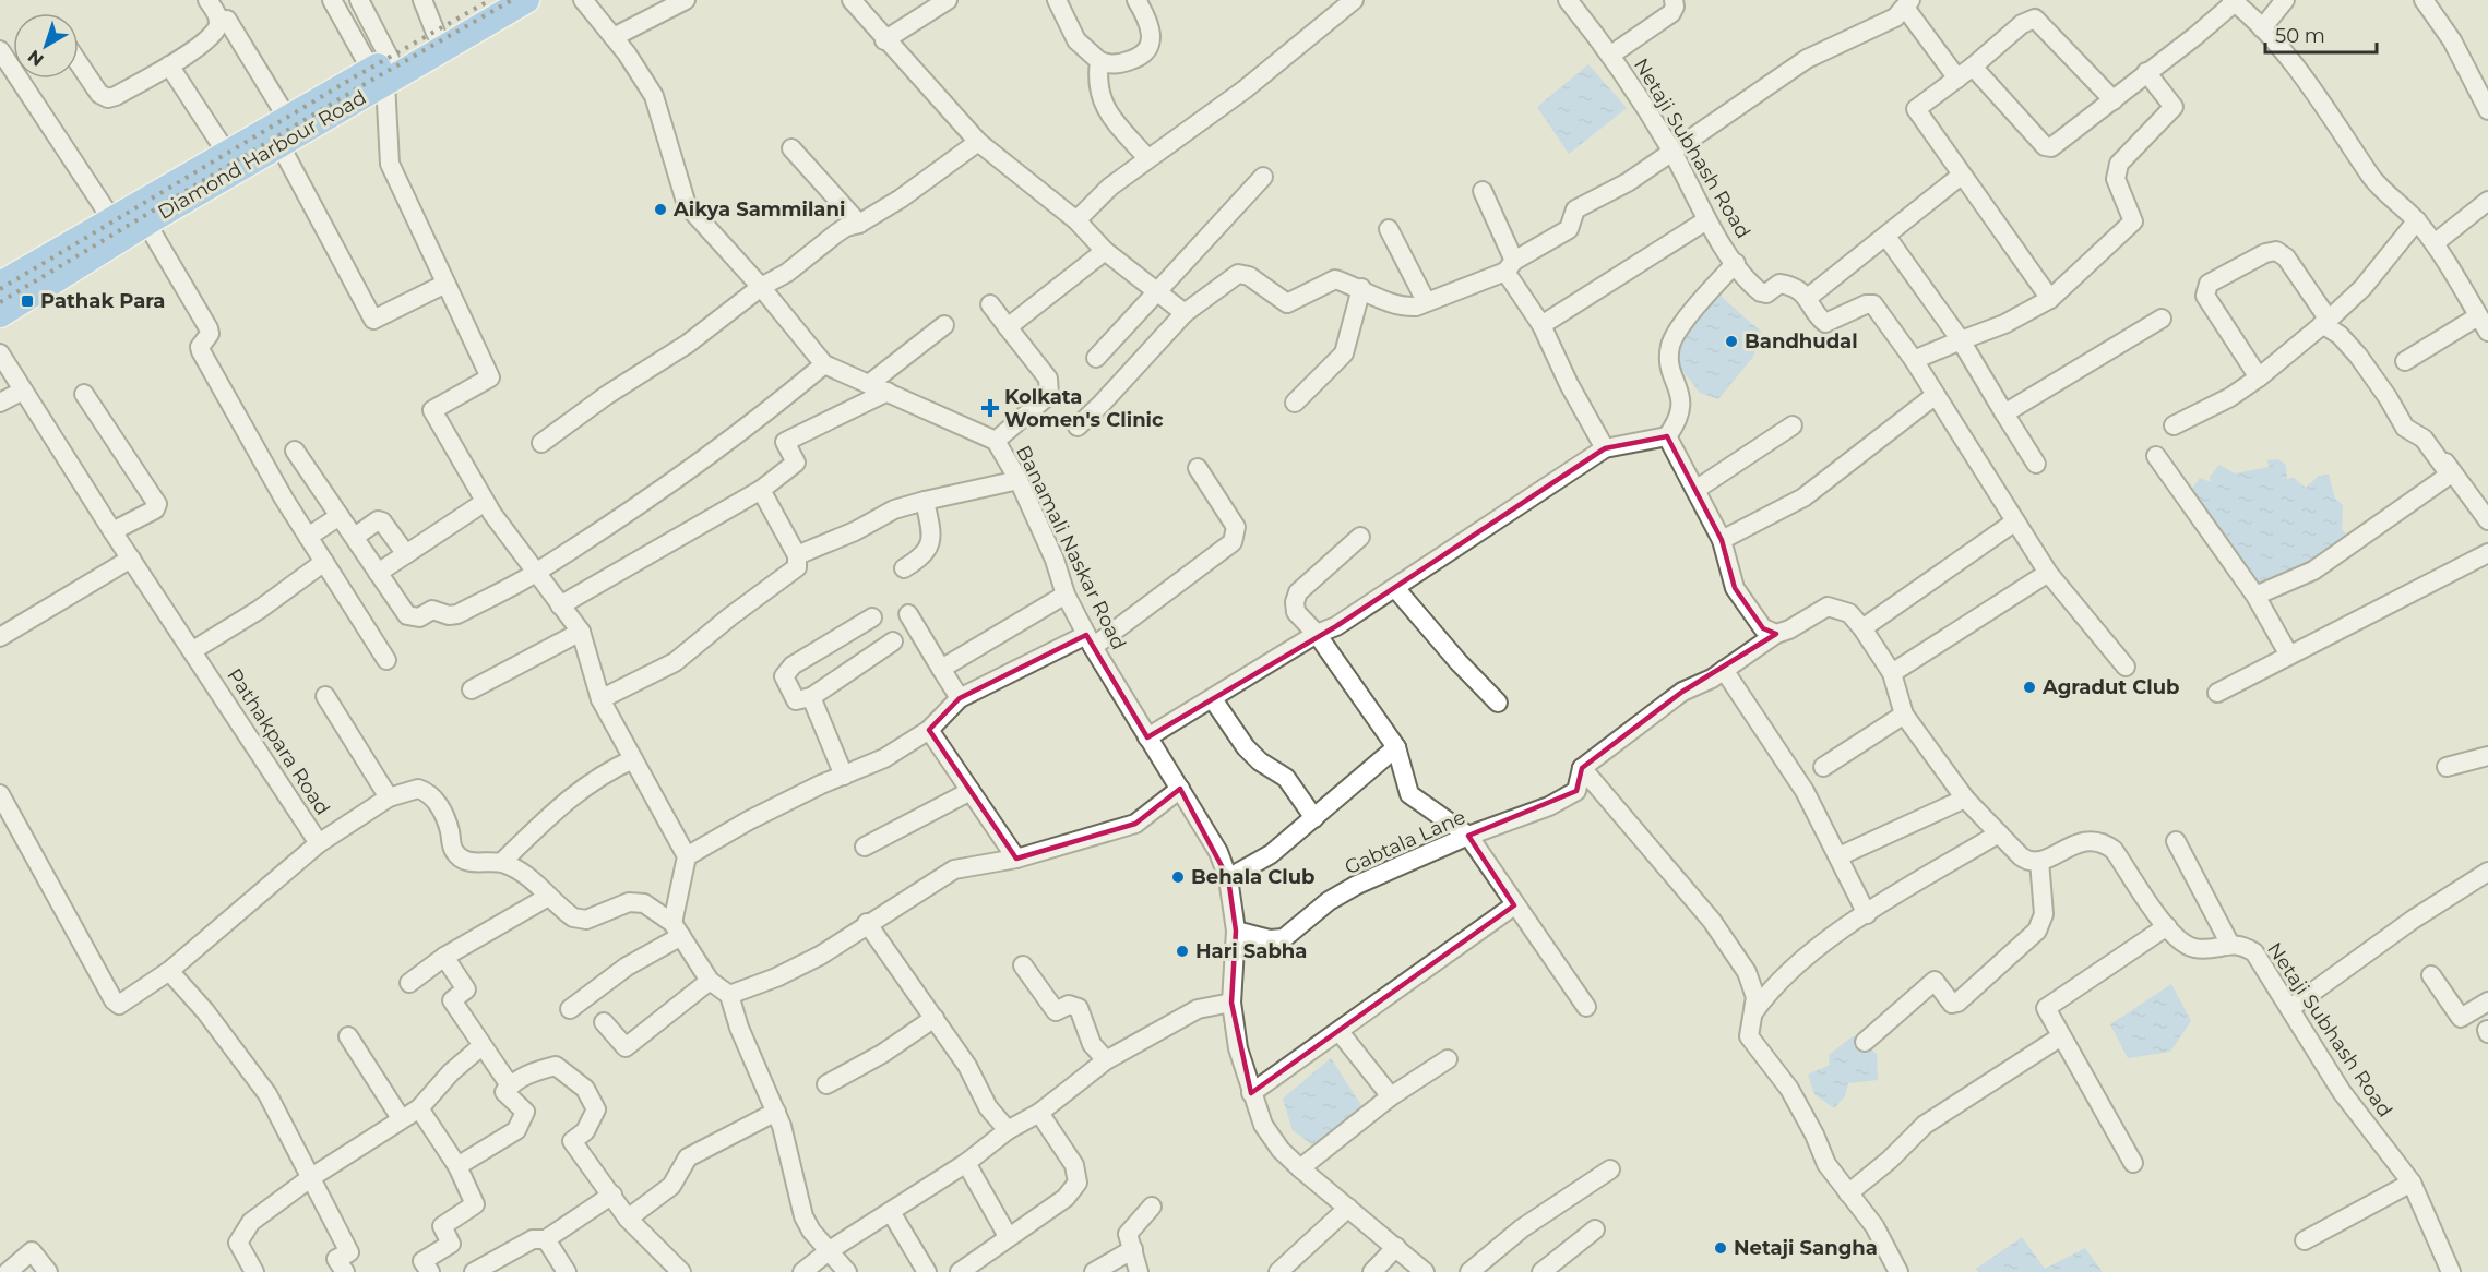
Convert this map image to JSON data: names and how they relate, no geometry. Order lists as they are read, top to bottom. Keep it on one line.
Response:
{"streets":{"highway":["Diamond Harbour Road"],"street":["Netaji Subhash Road","Banamali Naskar Road","Pathakpara Road","Gabtala Lane"]},"crossings":[["Banamali Naskar Road","Gabtala Lane"]],"places":{"other":["Aikya Sammilani","Bandhudal","Agradut Club","Behala Club","Hari Sabha","Netaji Sangha"],"transit":["Pathak Para"],"health":["Kolkata Women's Clinic"]},"scale_bar":"50 m","north":"bottom left"}
